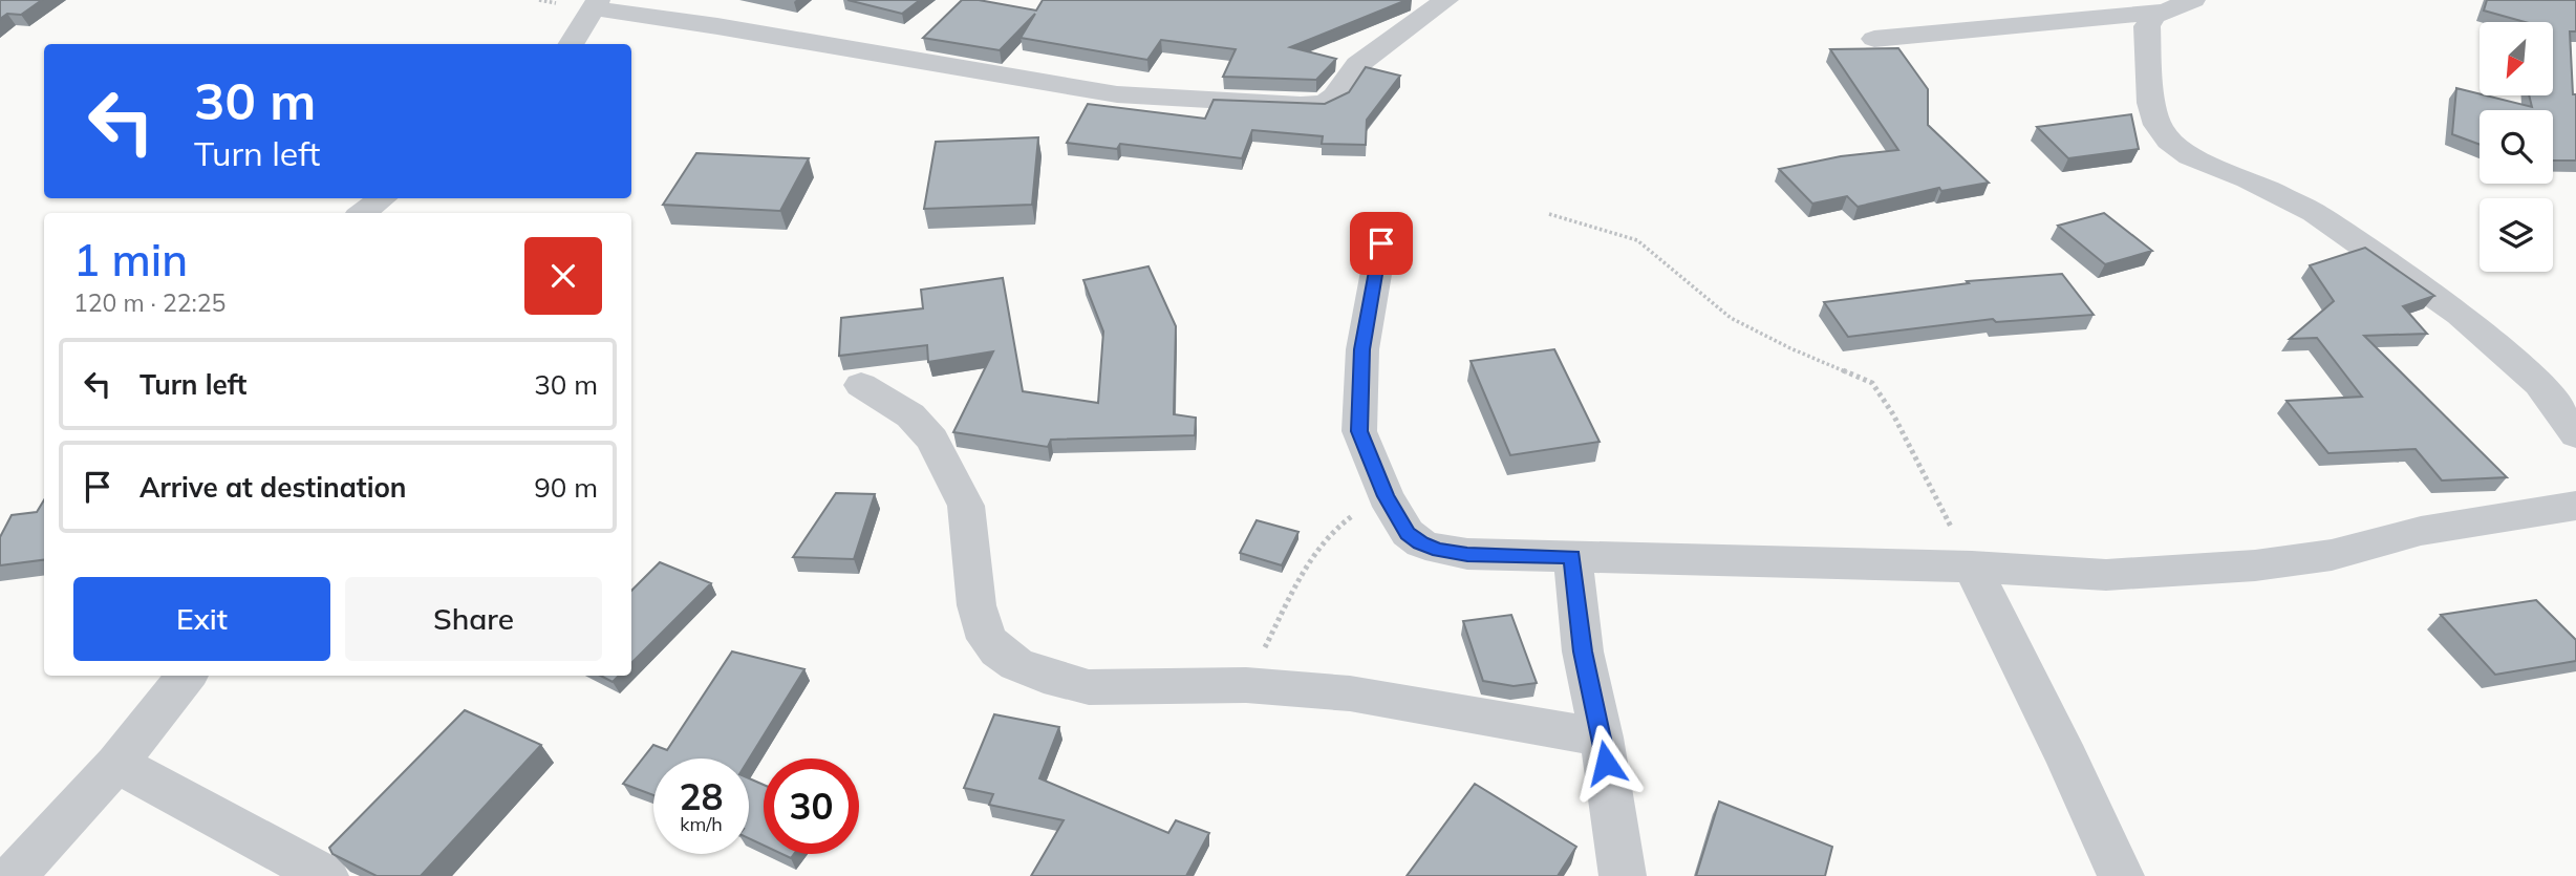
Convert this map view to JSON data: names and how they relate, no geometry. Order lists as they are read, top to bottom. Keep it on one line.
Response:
{"north":"bottom left","page":{"turn":["30 m","Turn left"],"heading":["1 min","120 m · 22:25"],"list":[{"name":"Turn left","value":"30 m"},{"name":"Arrive at destination","value":"90 m"}],"buttons":["Exit","Share"],"speed":"28 km/h","limit":"30"}}
